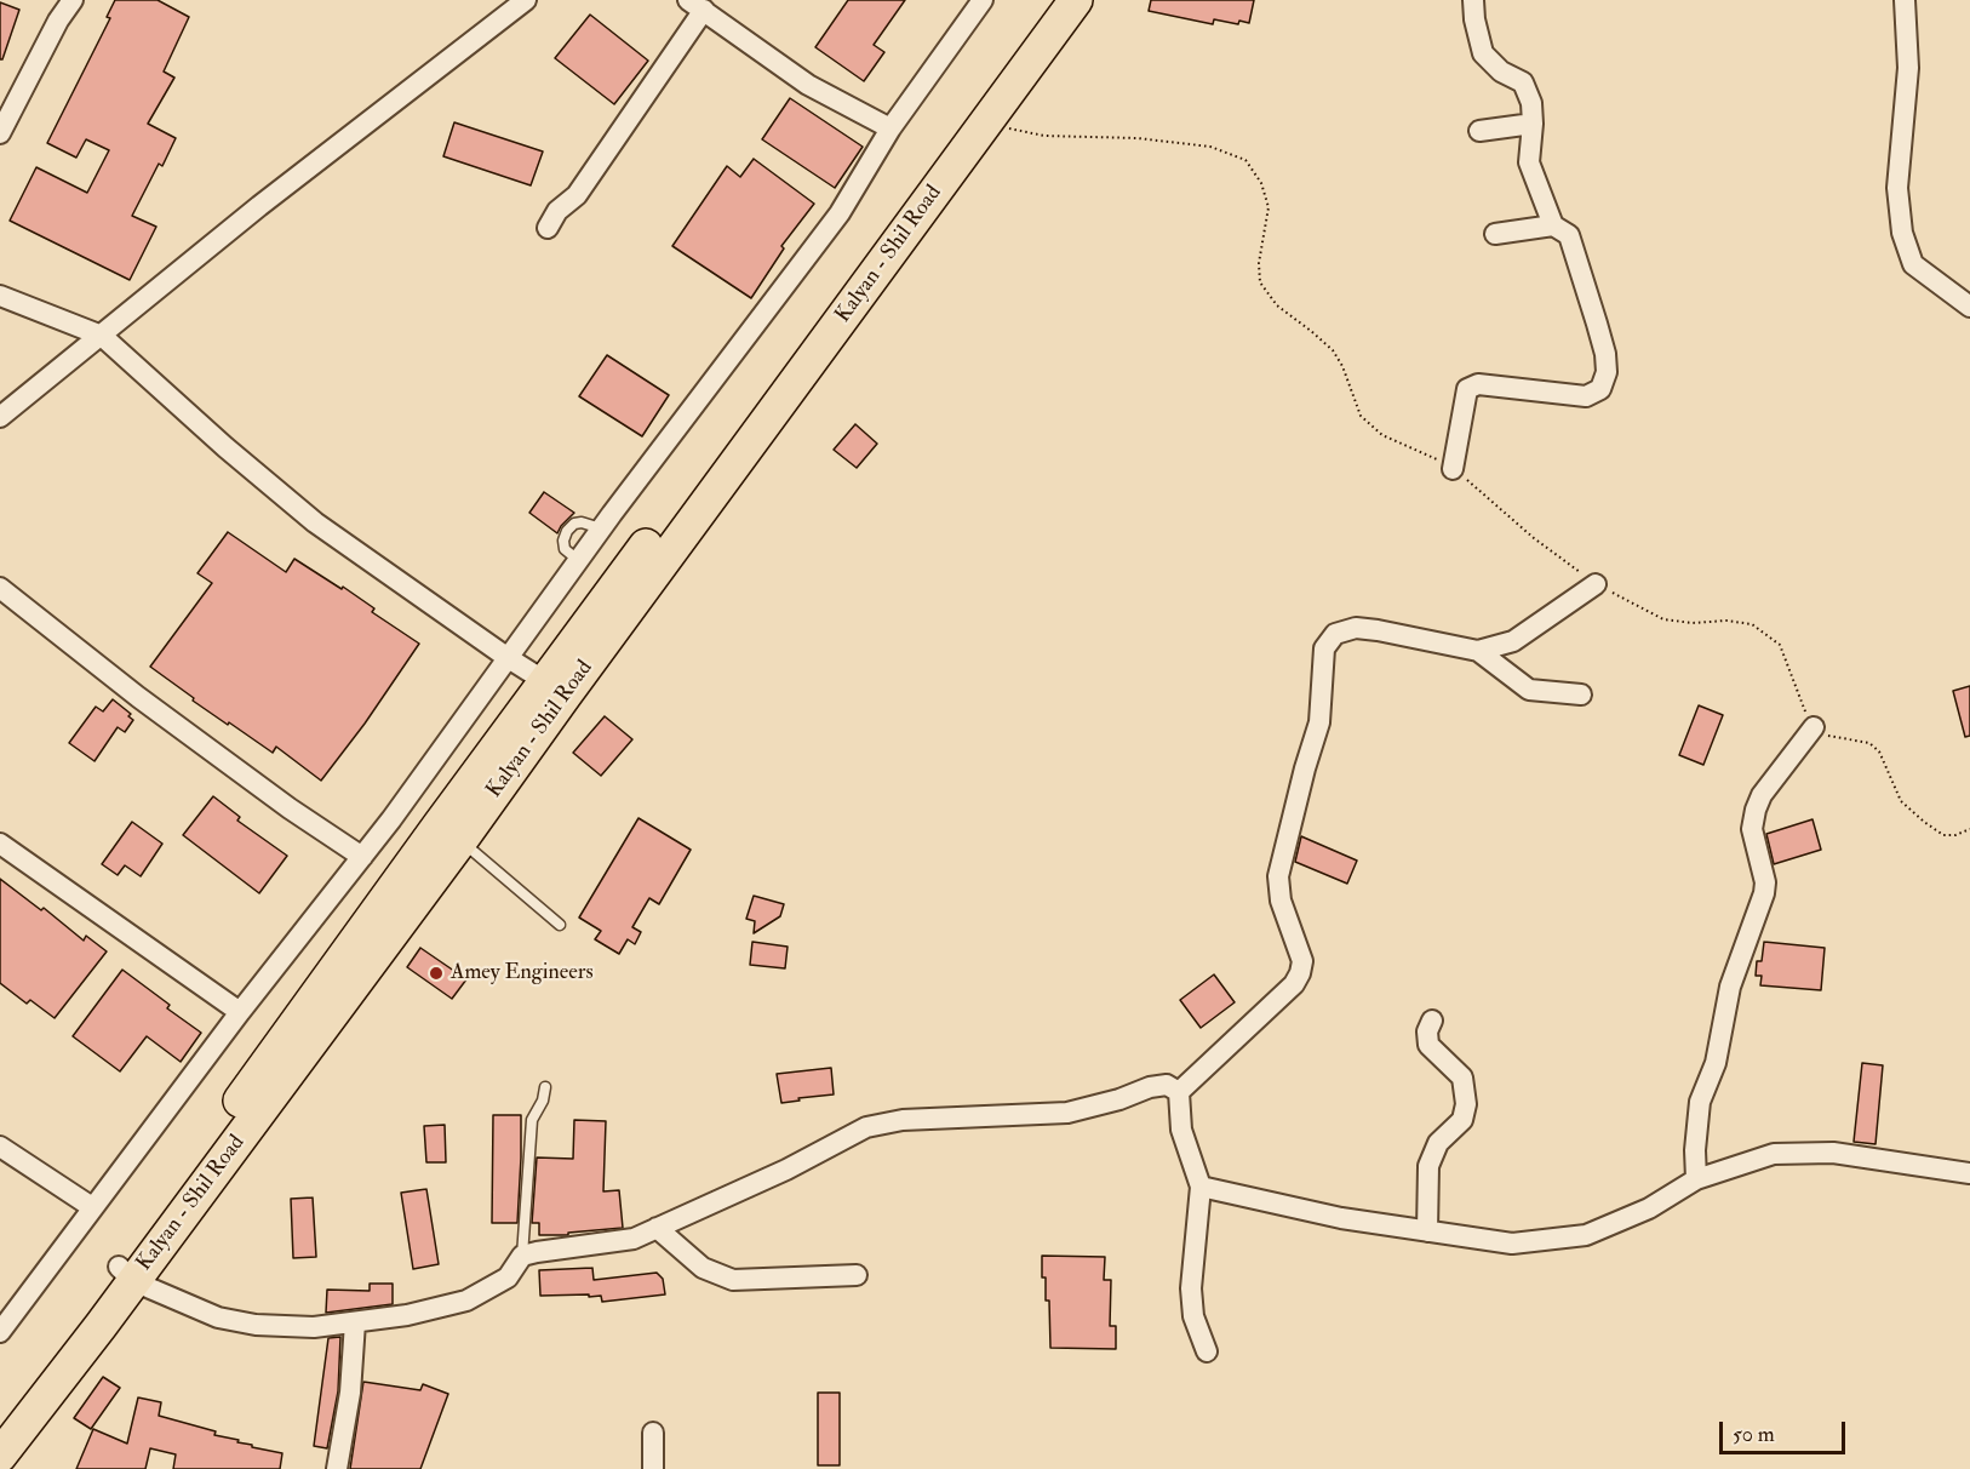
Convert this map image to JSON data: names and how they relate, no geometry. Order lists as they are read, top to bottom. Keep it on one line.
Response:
{"streets":{"main road":["Kalyan - Shil Road"]},"places":["Amey Engineers"],"scale_bar":"50 m"}
